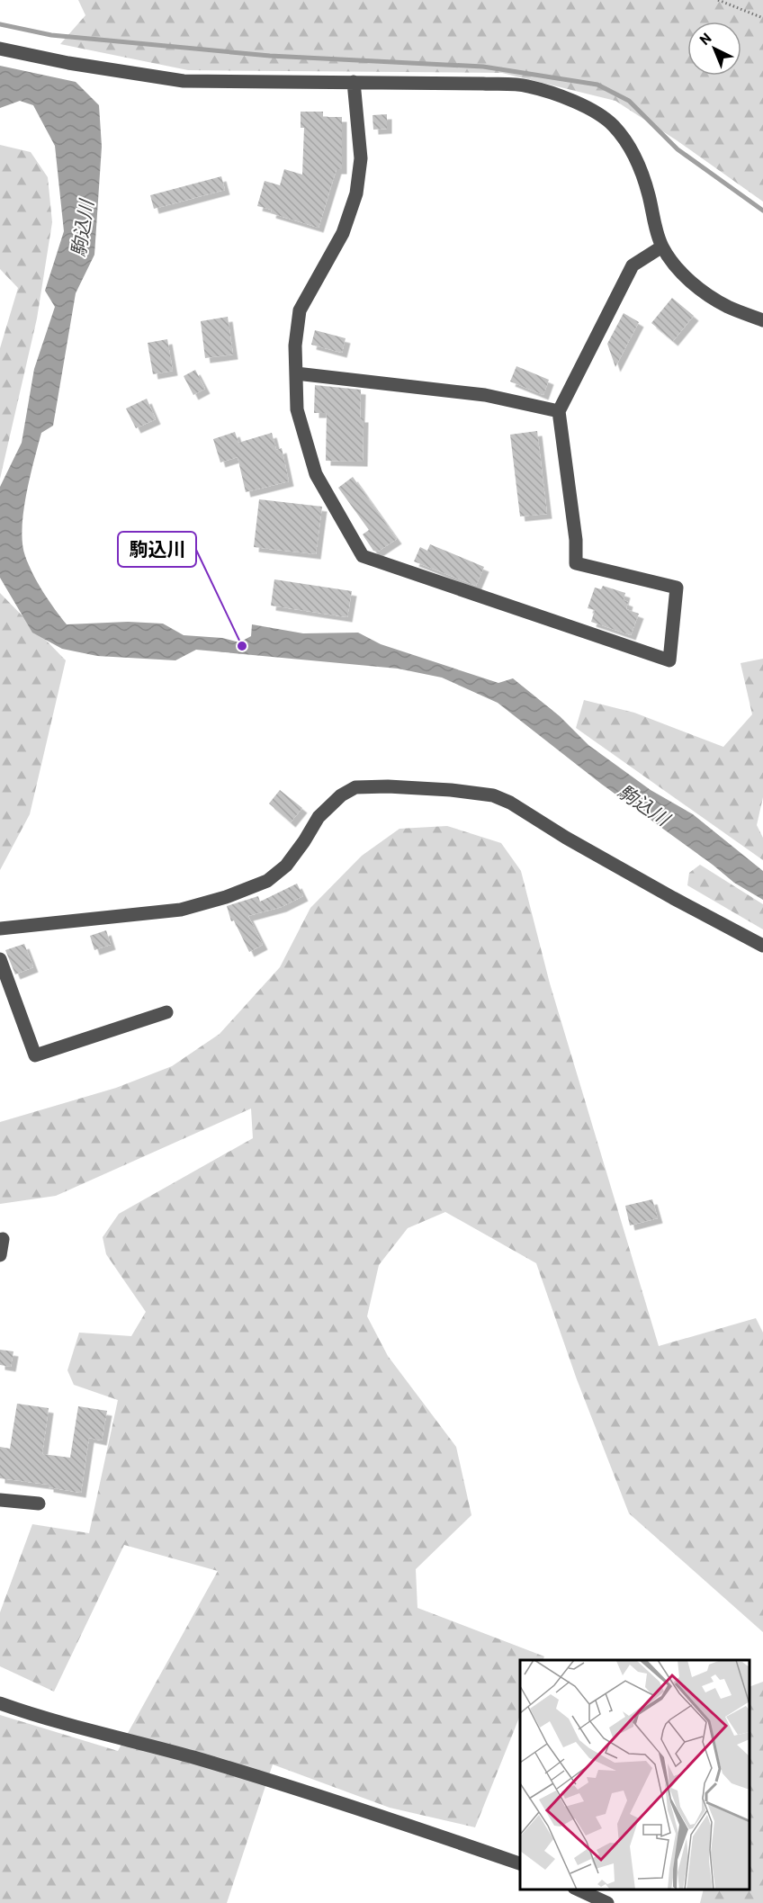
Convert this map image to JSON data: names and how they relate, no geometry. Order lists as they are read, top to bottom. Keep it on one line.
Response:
{"water":["駒込川"],"places":["駒込川"],"north":"top left"}
